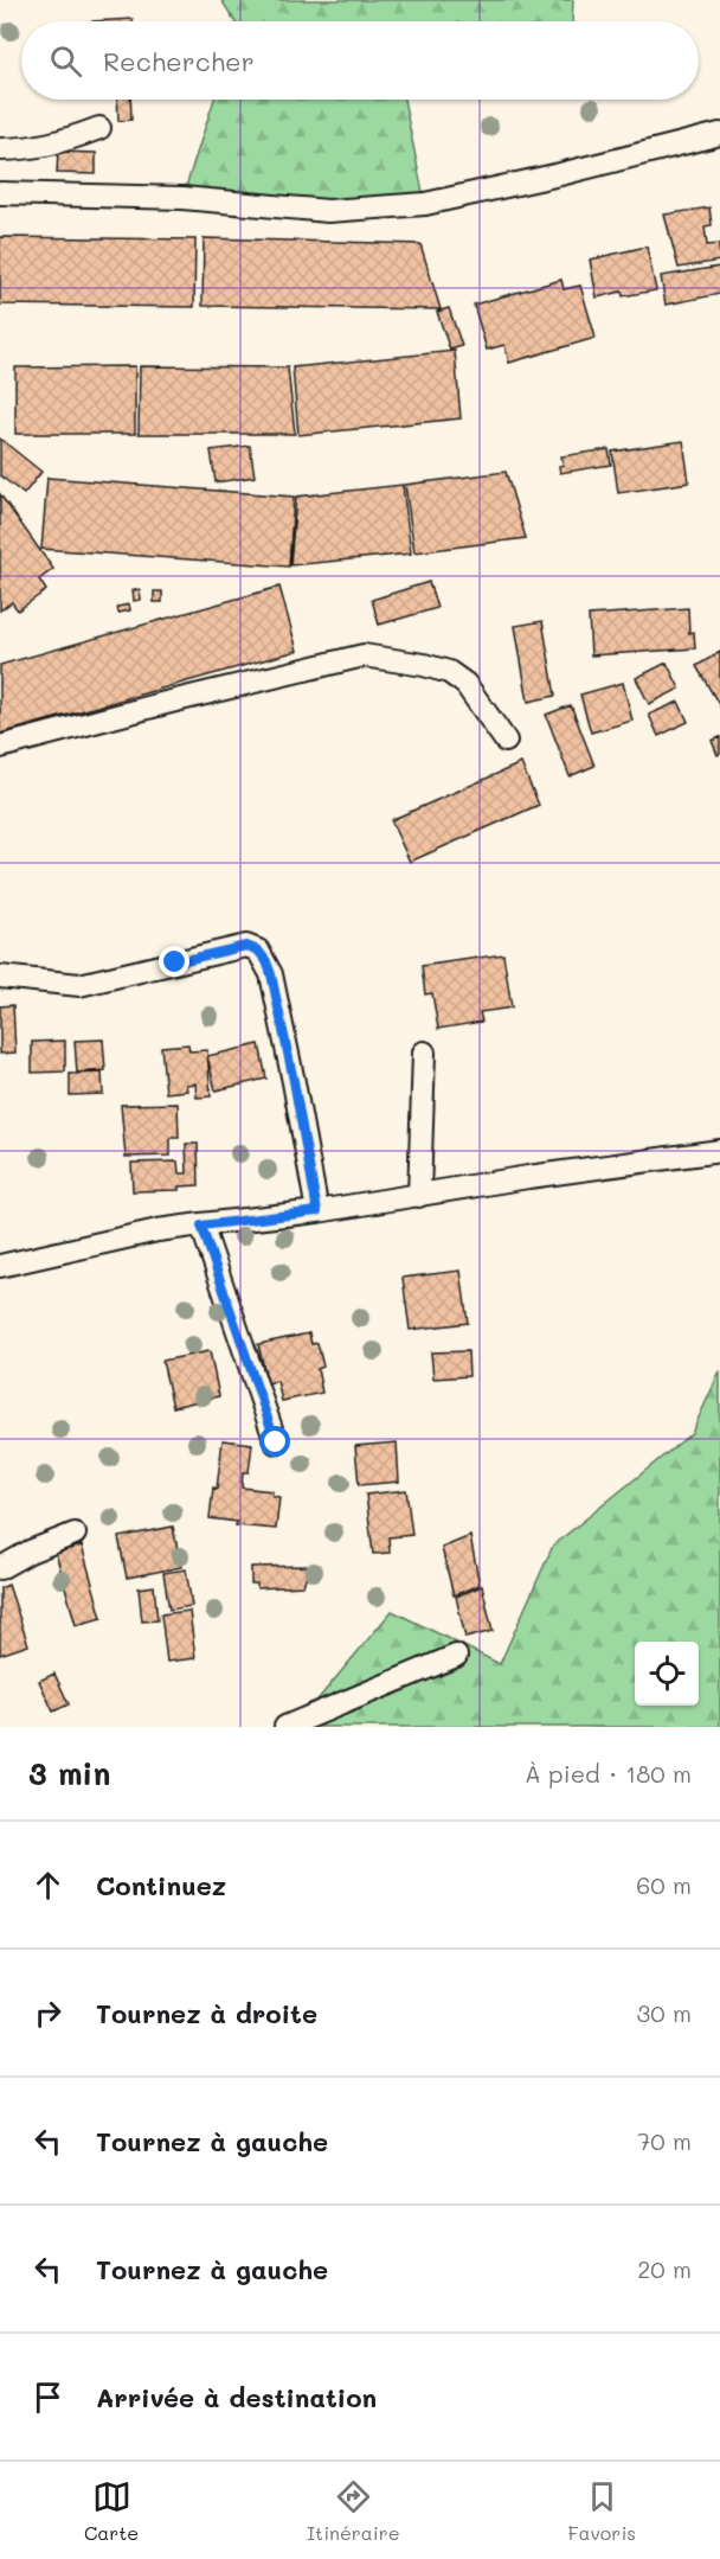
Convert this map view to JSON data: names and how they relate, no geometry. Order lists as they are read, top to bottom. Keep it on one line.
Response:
{"page":{"search":"Rechercher","heading":["3 min","À pied · 180 m"],"list":[["Continuez","60 m"],["Tournez à droite","30 m"],["Tournez à gauche","70 m"],["Tournez à gauche","20 m"],"Arrivée à destination"],"nav":["Carte","Itinéraire","Favoris"]}}
